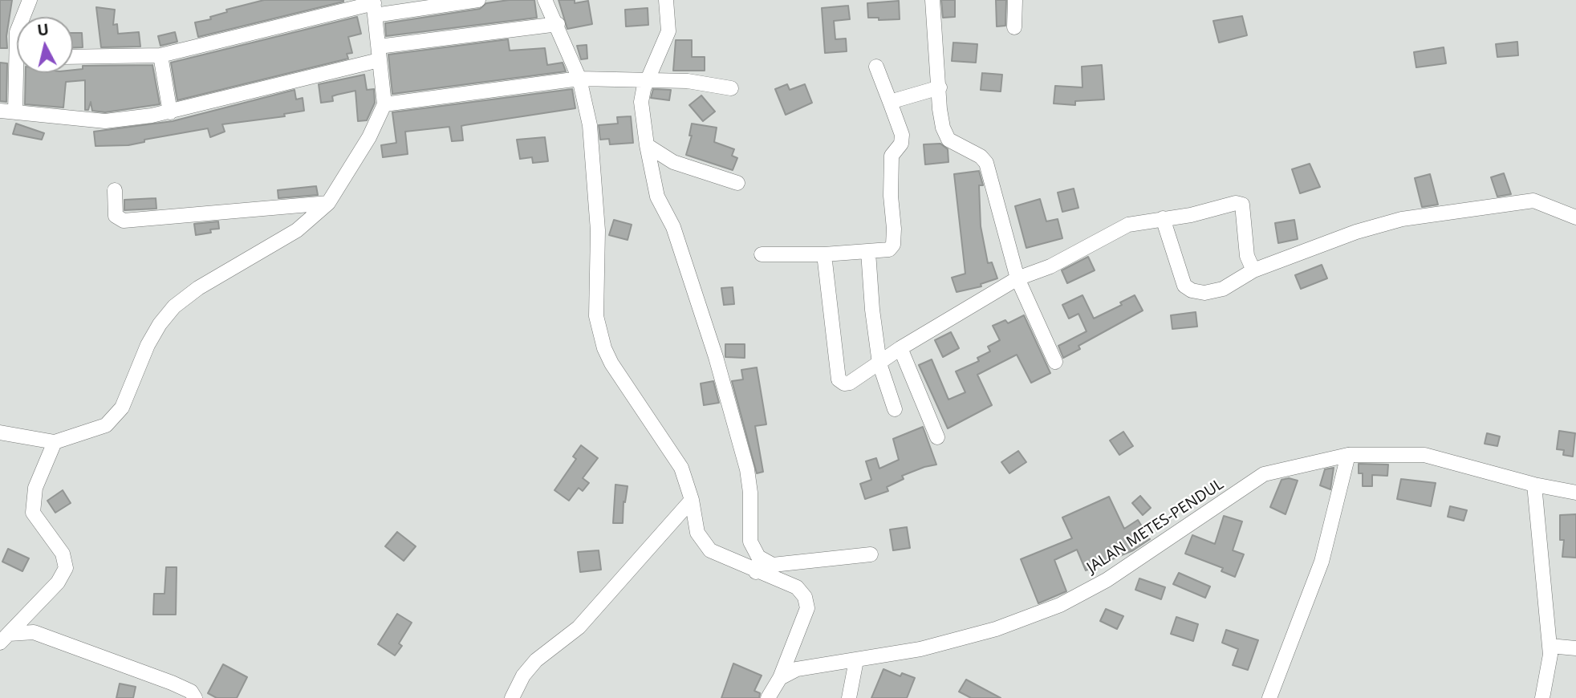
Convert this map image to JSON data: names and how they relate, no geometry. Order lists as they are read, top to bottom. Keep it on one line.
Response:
{"streets":{"street":["JALAN METES-PENDUL"]},"north":"top"}
